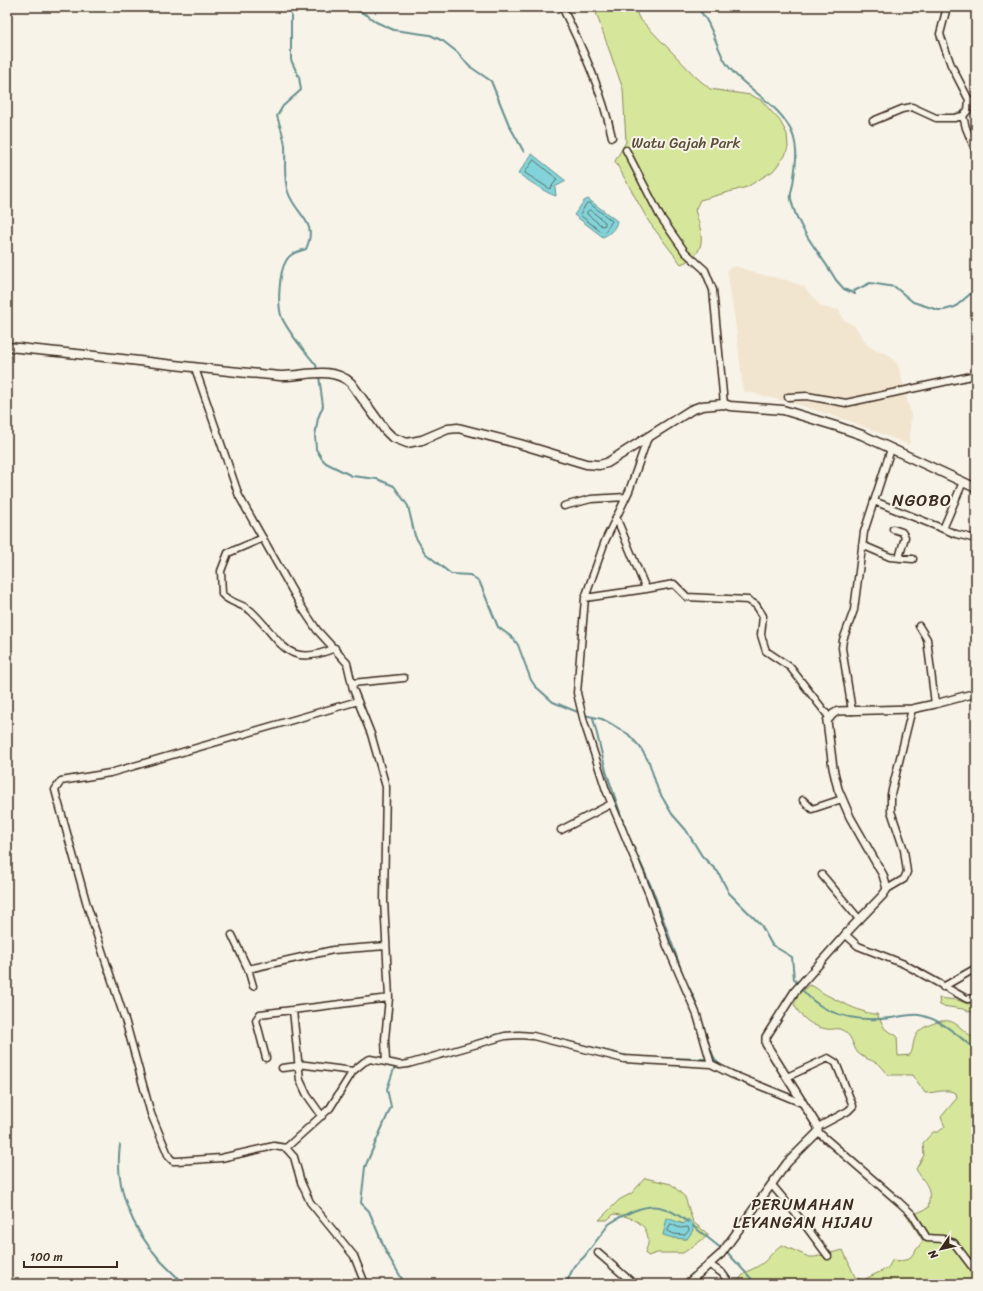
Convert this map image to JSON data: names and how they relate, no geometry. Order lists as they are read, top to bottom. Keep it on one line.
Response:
{"districts":["NGOBO","PERUMAHAN LEYANGAN HIJAU"],"parks":["Watu Gajah Park"],"scale_bar":"100 m","north":"bottom left"}
